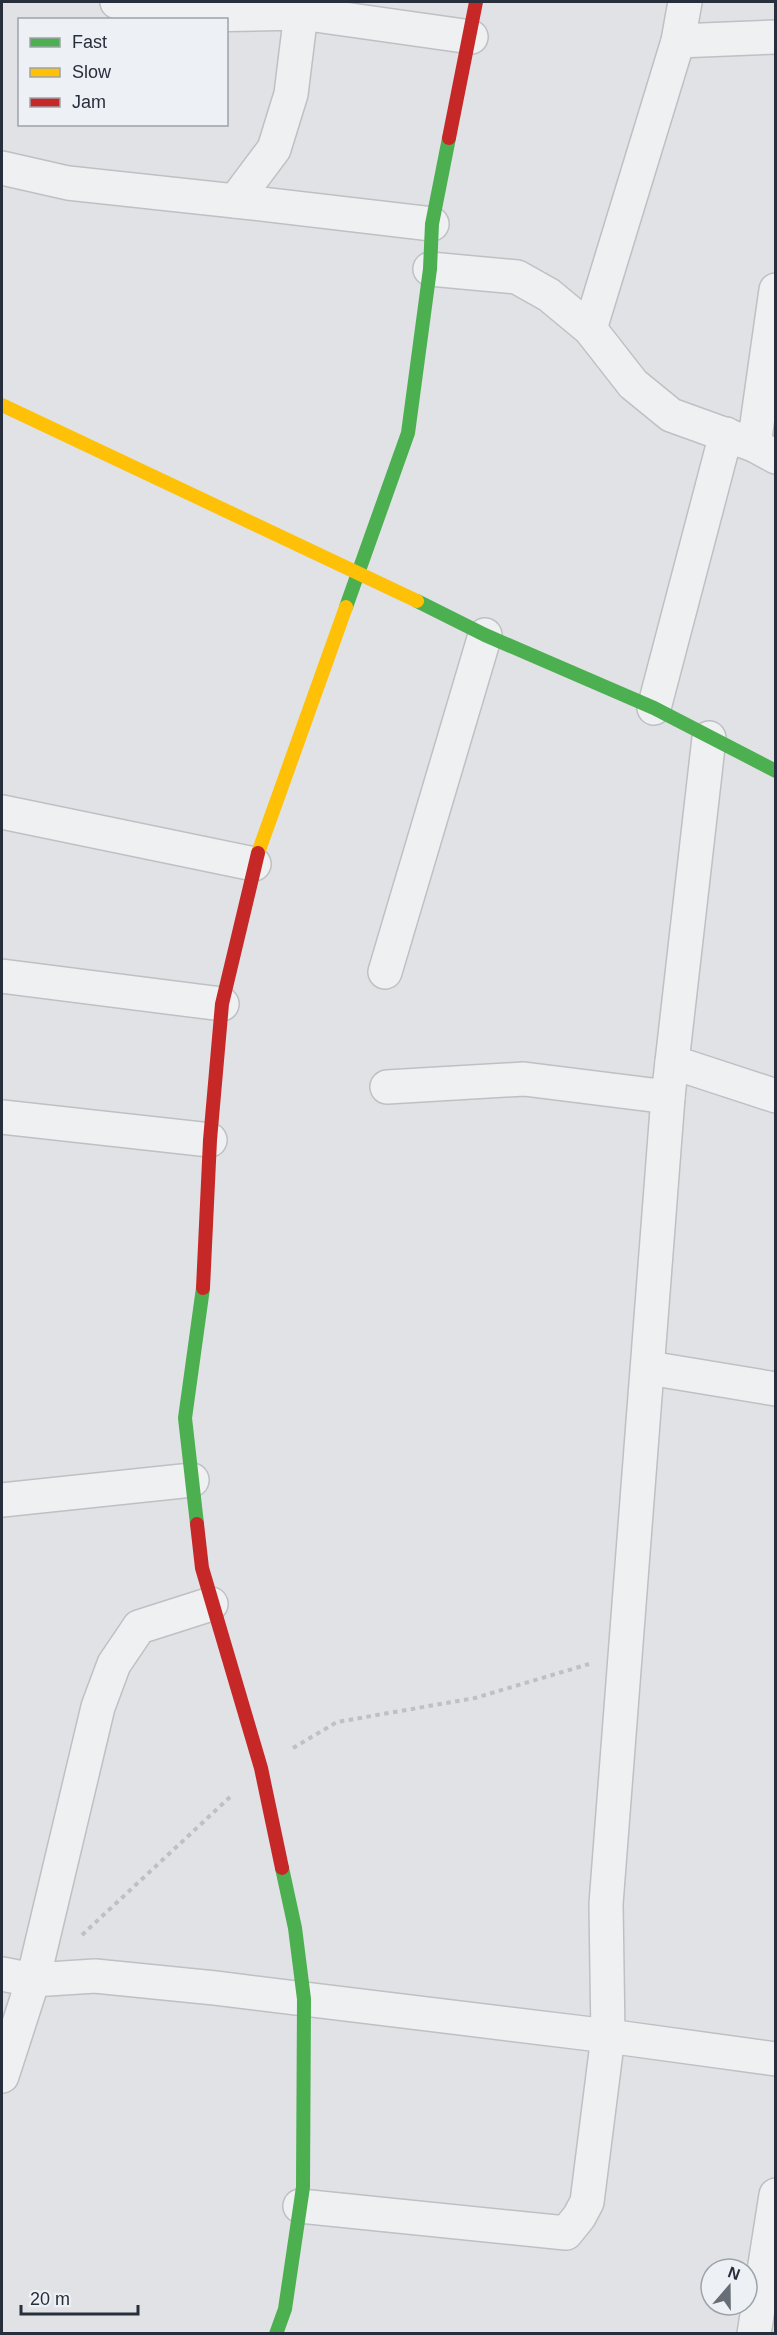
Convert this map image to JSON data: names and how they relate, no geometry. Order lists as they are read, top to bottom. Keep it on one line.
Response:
{"legend":["Fast","Slow","Jam"],"scale_bar":"20 m","north":"top"}
